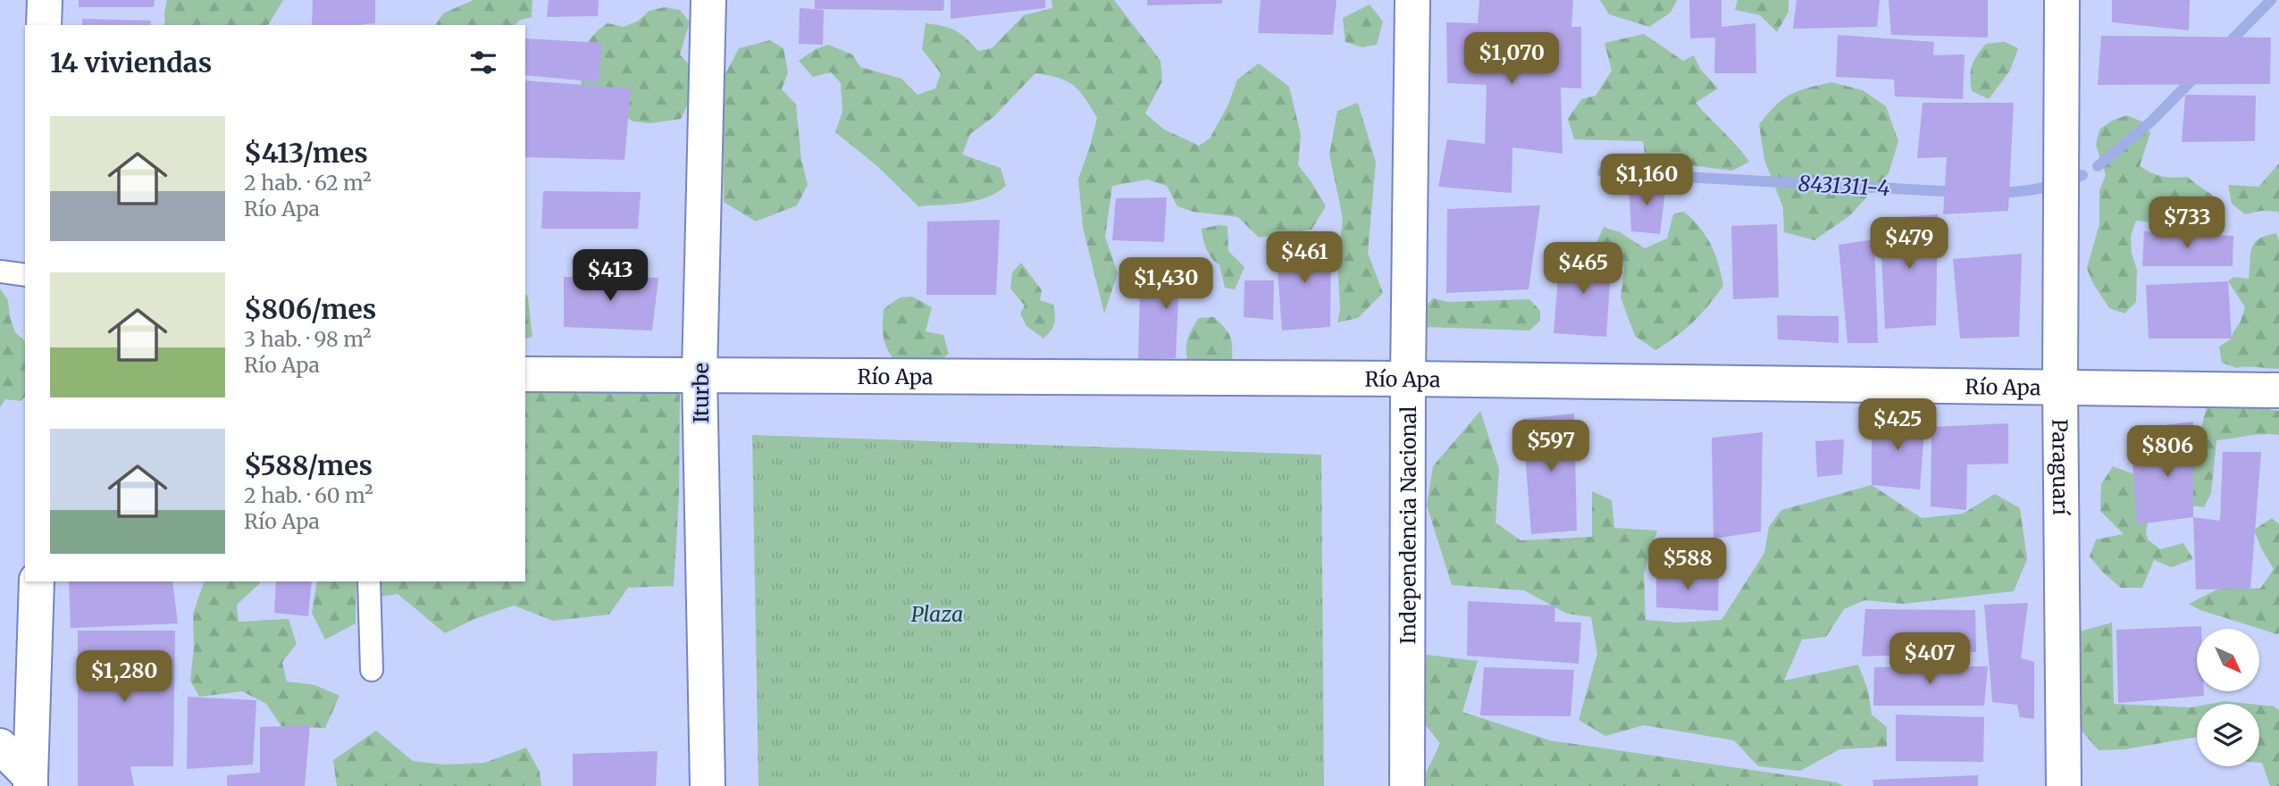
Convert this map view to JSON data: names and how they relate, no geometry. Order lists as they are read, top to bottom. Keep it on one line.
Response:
{"streets":{"street":["Río Apa","Iturbe","Paraguarí","Independencia Nacional"]},"crossings":[["Río Apa","Iturbe"],["Río Apa","Paraguarí"],["Río Apa","Independencia Nacional"]],"water":["8431311-4"],"parks":["Plaza"],"north":"bottom right","page":{"heading":"14 viviendas","price":["$1,070","$1,160","$733","$479","$461","$465","$413","$1,430","$425","$597","$806","$588","$407","$1,280"],"list":[{"name":"$413/mes","note":"2 hab. · 62 m² · Río Apa"},{"name":"$806/mes","note":"3 hab. · 98 m² · Río Apa"},{"name":"$588/mes","note":"2 hab. · 60 m² · Río Apa"}]}}
